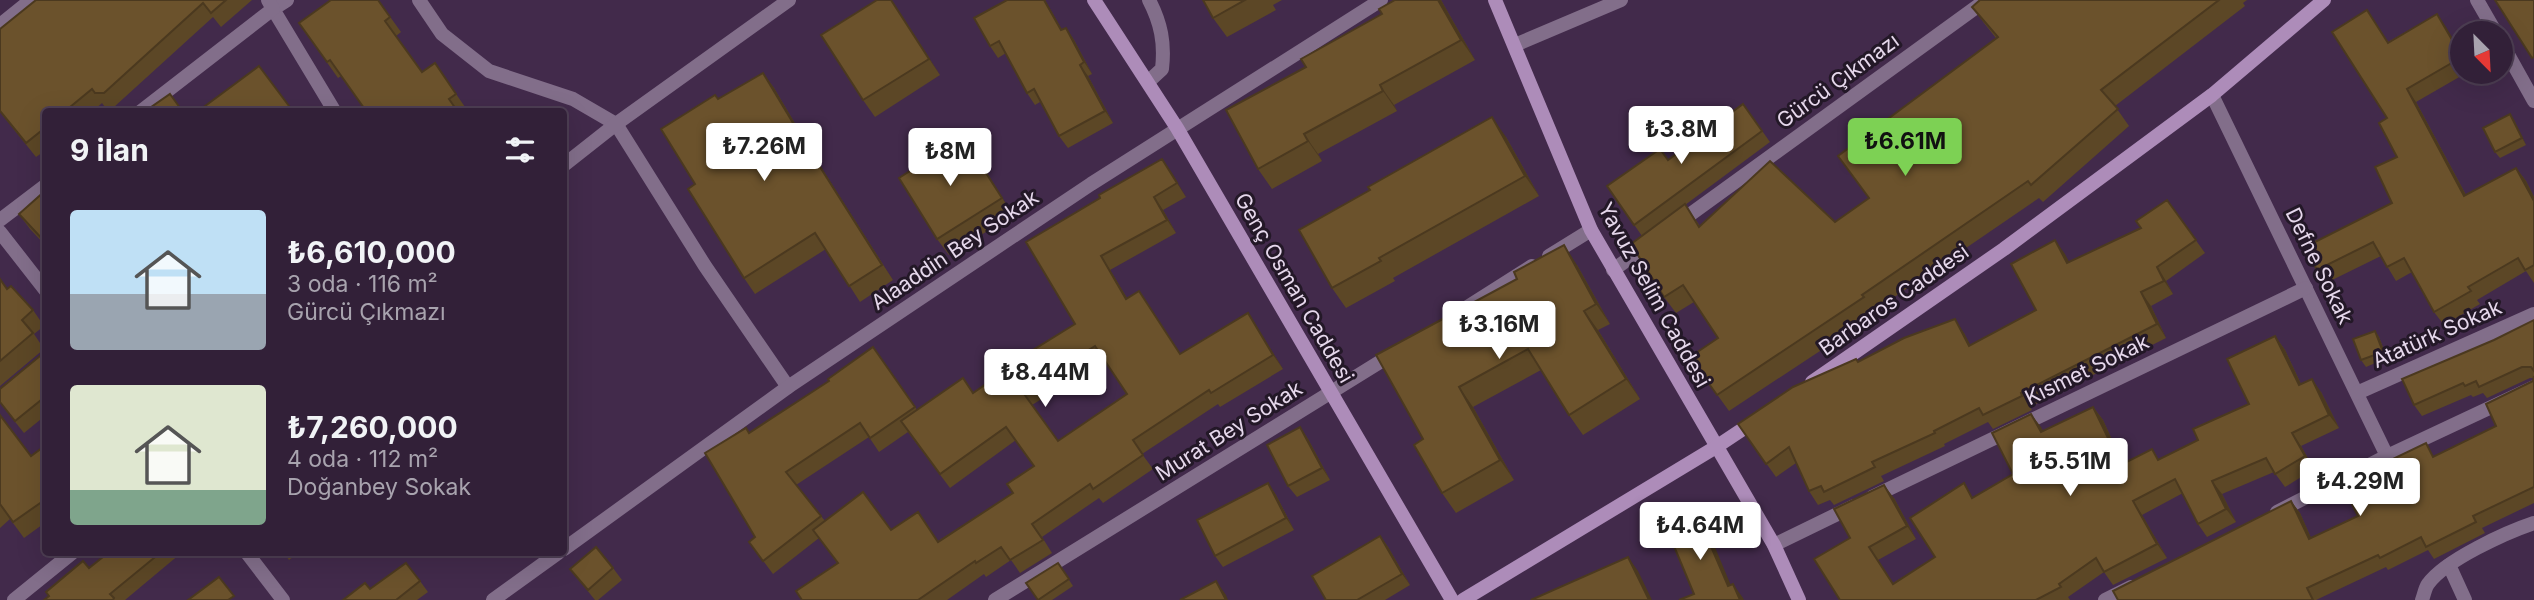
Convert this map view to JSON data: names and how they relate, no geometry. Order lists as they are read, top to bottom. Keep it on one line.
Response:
{"streets":{"street":["Gürcü Çıkmazı","Alaaddin Bey Sokak","Defne Sokak","Genç Osman Caddesi","Yavuz Selim Caddesi","Barbaros Caddesi","Atatürk Sokak","Kısmet Sokak","Murat Bey Sokak"]},"crossings":[["Gürcü Çıkmazı","Yavuz Selim Caddesi"],["Alaaddin Bey Sokak","Genç Osman Caddesi"],["Defne Sokak","Barbaros Caddesi"],["Defne Sokak","Atatürk Sokak"],["Defne Sokak","Kısmet Sokak"],["Genç Osman Caddesi","Murat Bey Sokak"],["Yavuz Selim Caddesi","Kısmet Sokak"]],"north":"bottom right","page":{"price":["₺3.8M","₺6.61M","₺7.26M","₺8M","₺3.16M","₺8.44M","₺5.51M","₺4.29M","₺4.64M"],"heading":"9 ilan","list":[{"name":"₺6,610,000","note":"3 oda · 116 m² · Gürcü Çıkmazı"},{"name":"₺7,260,000","note":"4 oda · 112 m² · Doğanbey Sokak"}]}}
